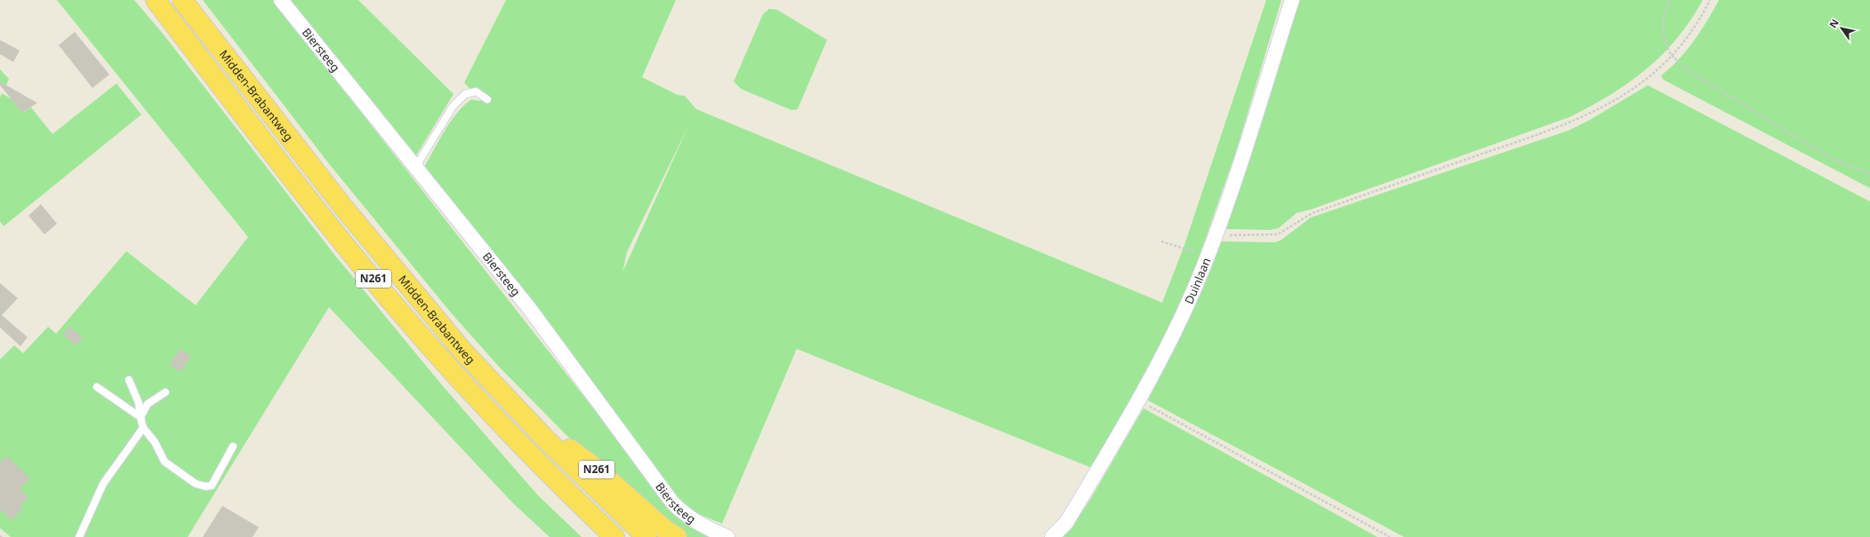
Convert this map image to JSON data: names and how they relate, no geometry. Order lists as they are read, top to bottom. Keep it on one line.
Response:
{"streets":{"highway":["Midden-Brabantweg","N261"],"street":["Biersteeg","Duinlaan"]},"crossings":[["Midden-Brabantweg","N261"]],"north":"top left"}
